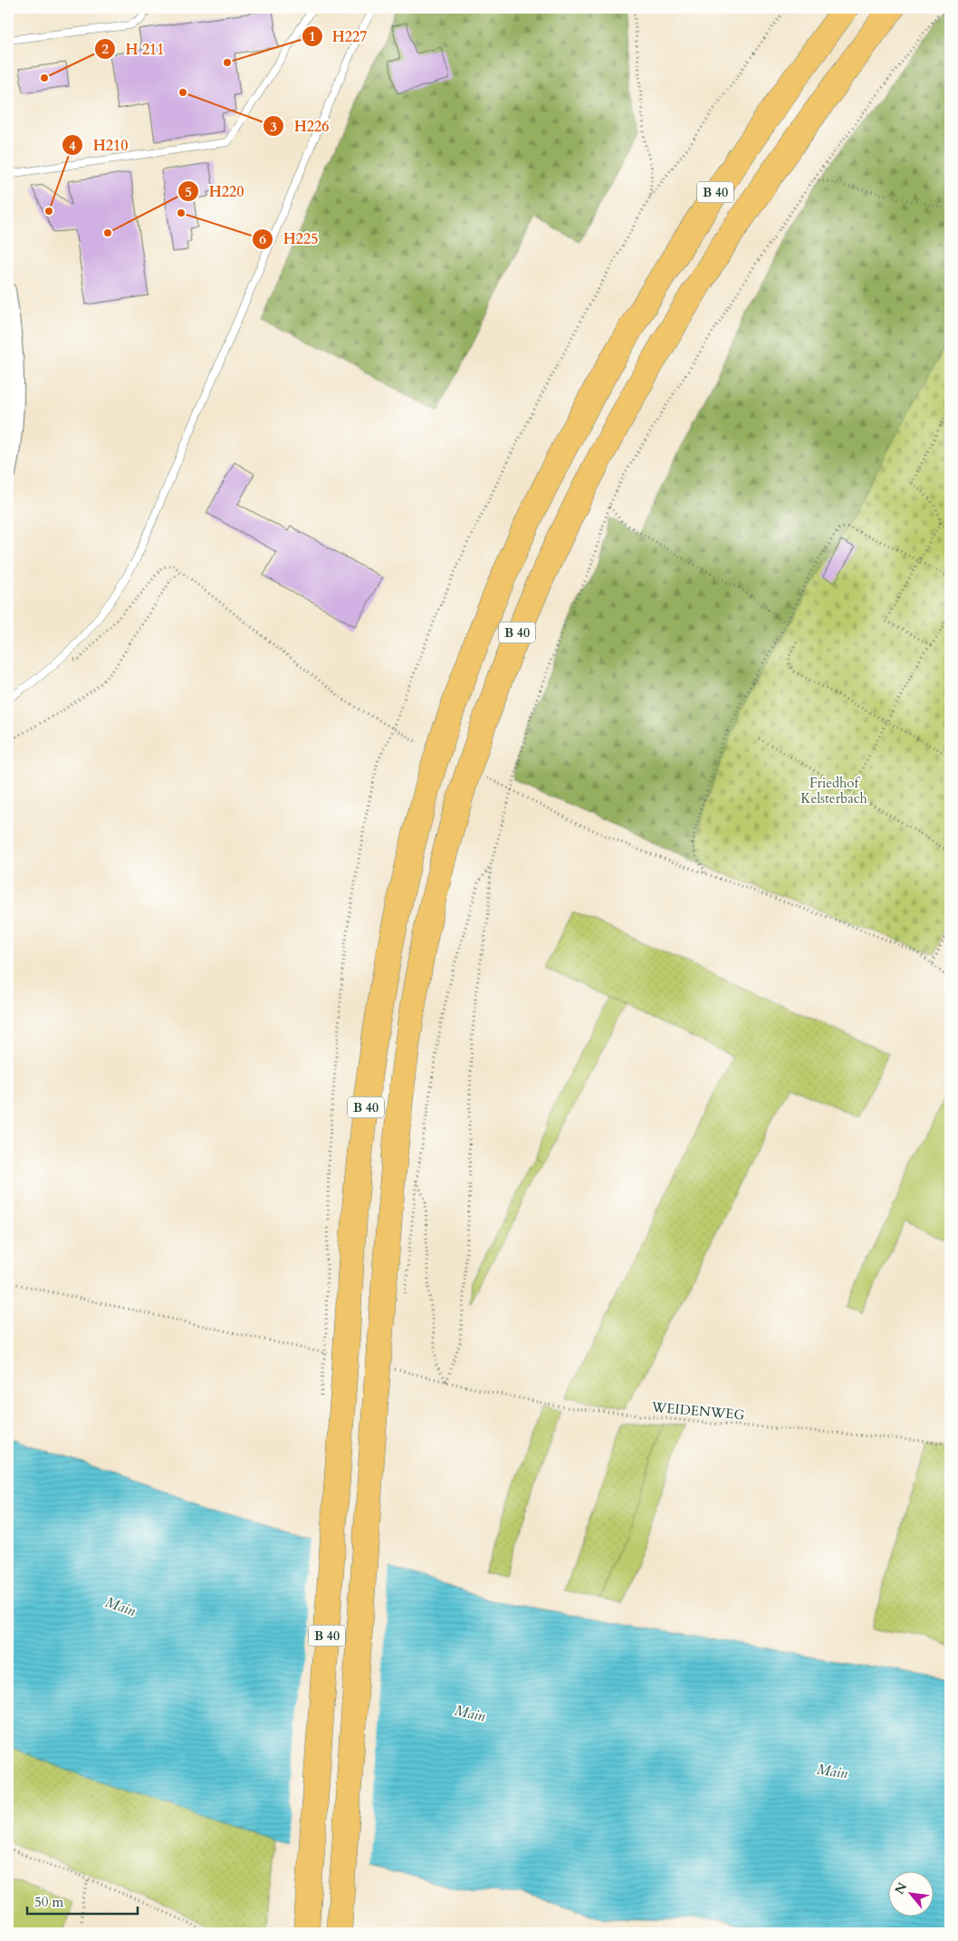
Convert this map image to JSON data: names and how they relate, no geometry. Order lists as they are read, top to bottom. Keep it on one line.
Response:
{"streets":{"highway":["B 40"],"path":["WEIDENWEG"]},"water":["Main"],"parks":["Friedhof Kelsterbach"],"places":["H227","H 211","H226","H210","H225","H220"],"scale_bar":"50 m","north":"top left"}
